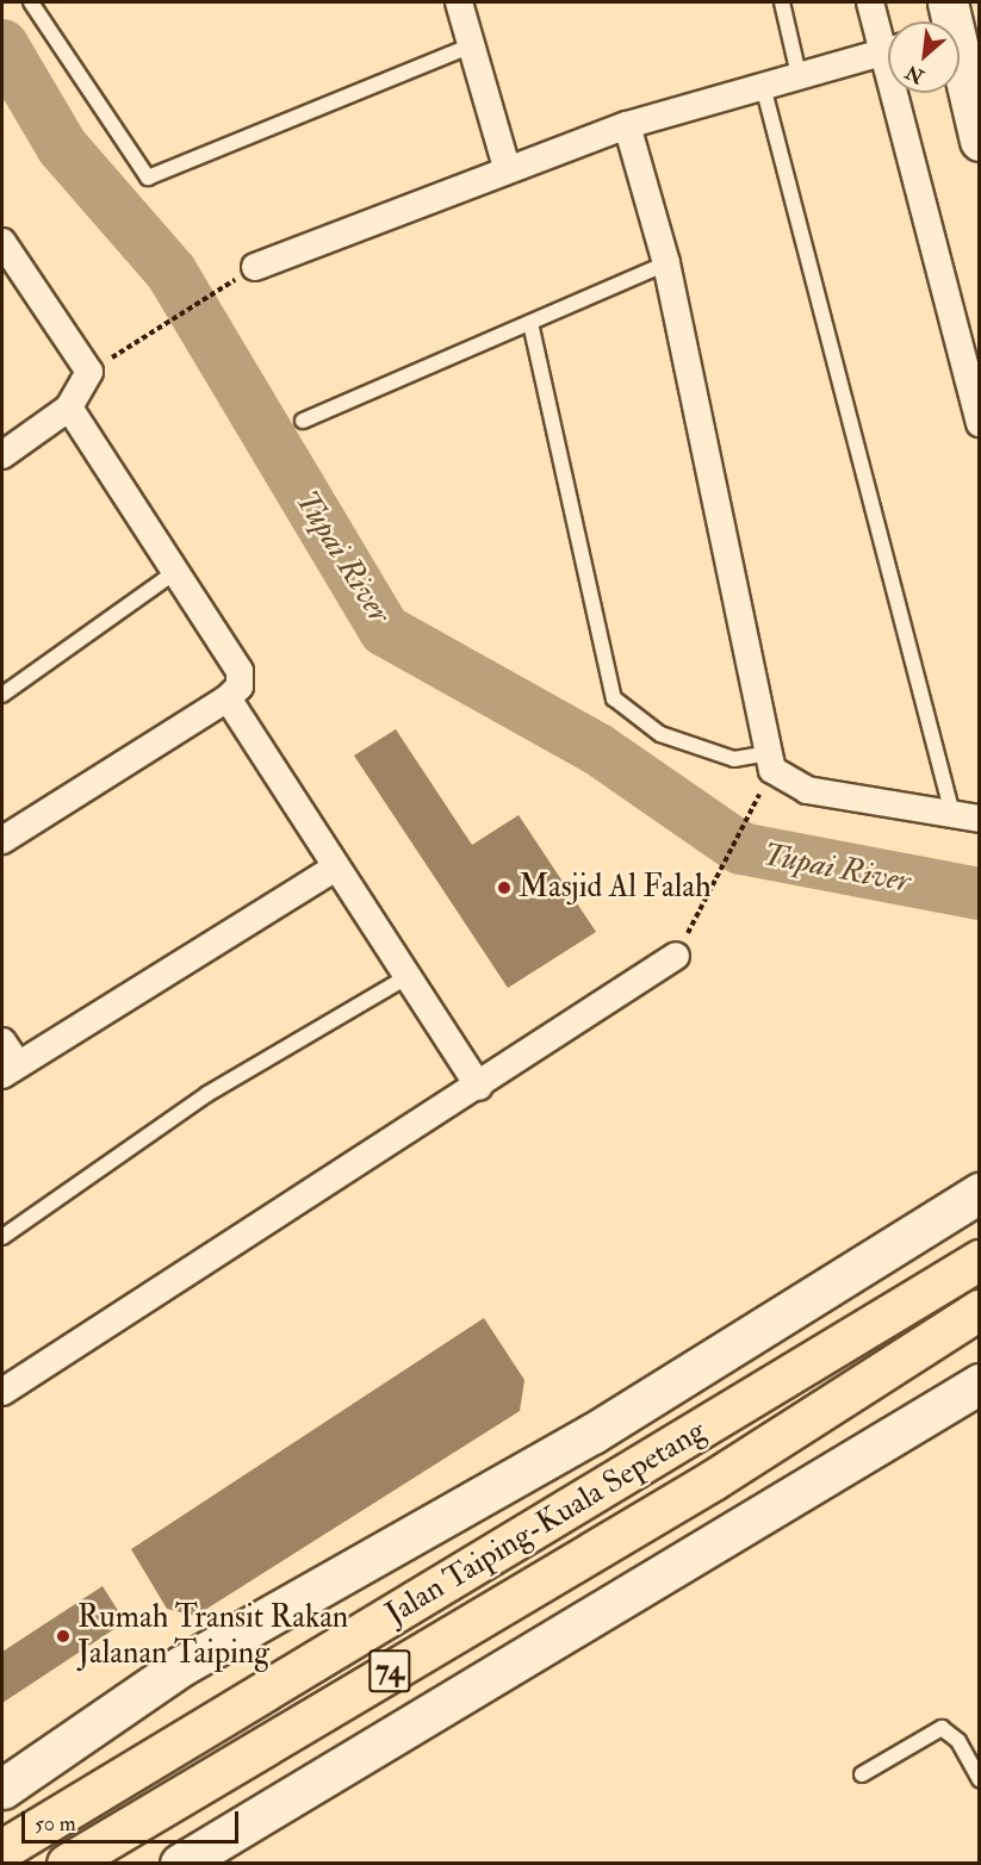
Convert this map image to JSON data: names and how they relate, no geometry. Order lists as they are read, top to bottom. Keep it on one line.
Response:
{"streets":{"main road":["Jalan Taiping-Kuala Sepetang","74"]},"water":["Tupai River"],"places":["Masjid Al Falah","Rumah Transit Rakan Jalanan Taiping"],"scale_bar":"50 m","north":"bottom left"}
